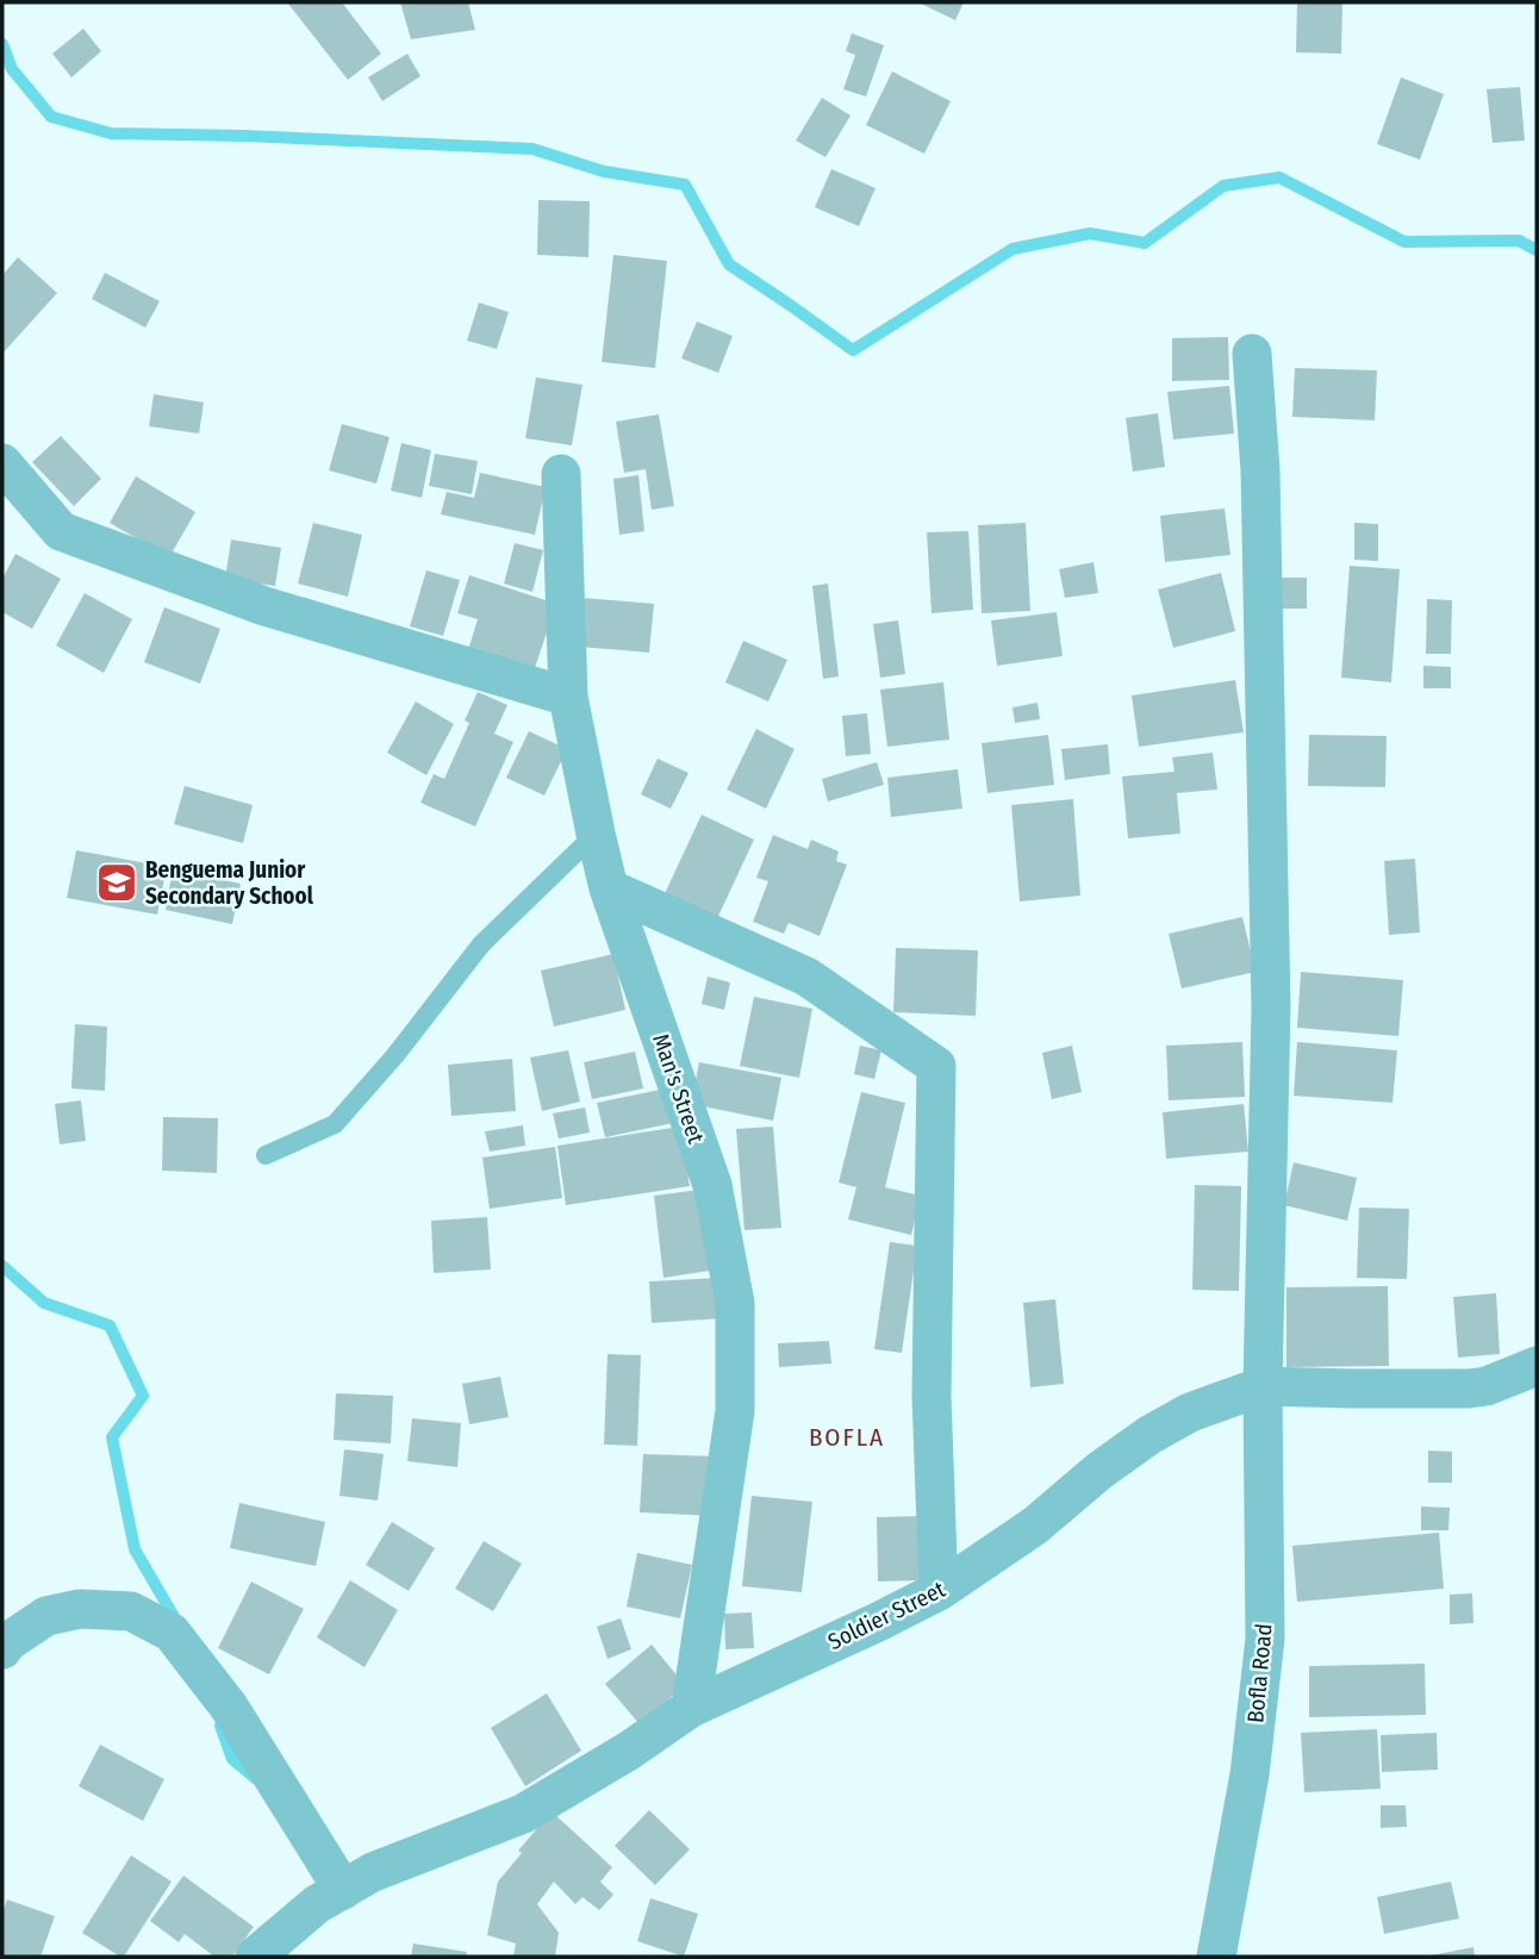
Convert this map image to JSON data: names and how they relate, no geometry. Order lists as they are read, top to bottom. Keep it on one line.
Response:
{"streets":{"street":["Man's Street","Soldier Street","Bofla Road"]},"crossings":[["Man's Street","Soldier Street"],["Soldier Street","Bofla Road"]],"districts":["BOFLA"],"places":{"school or university":["Benguema Junior Secondary School"]}}
